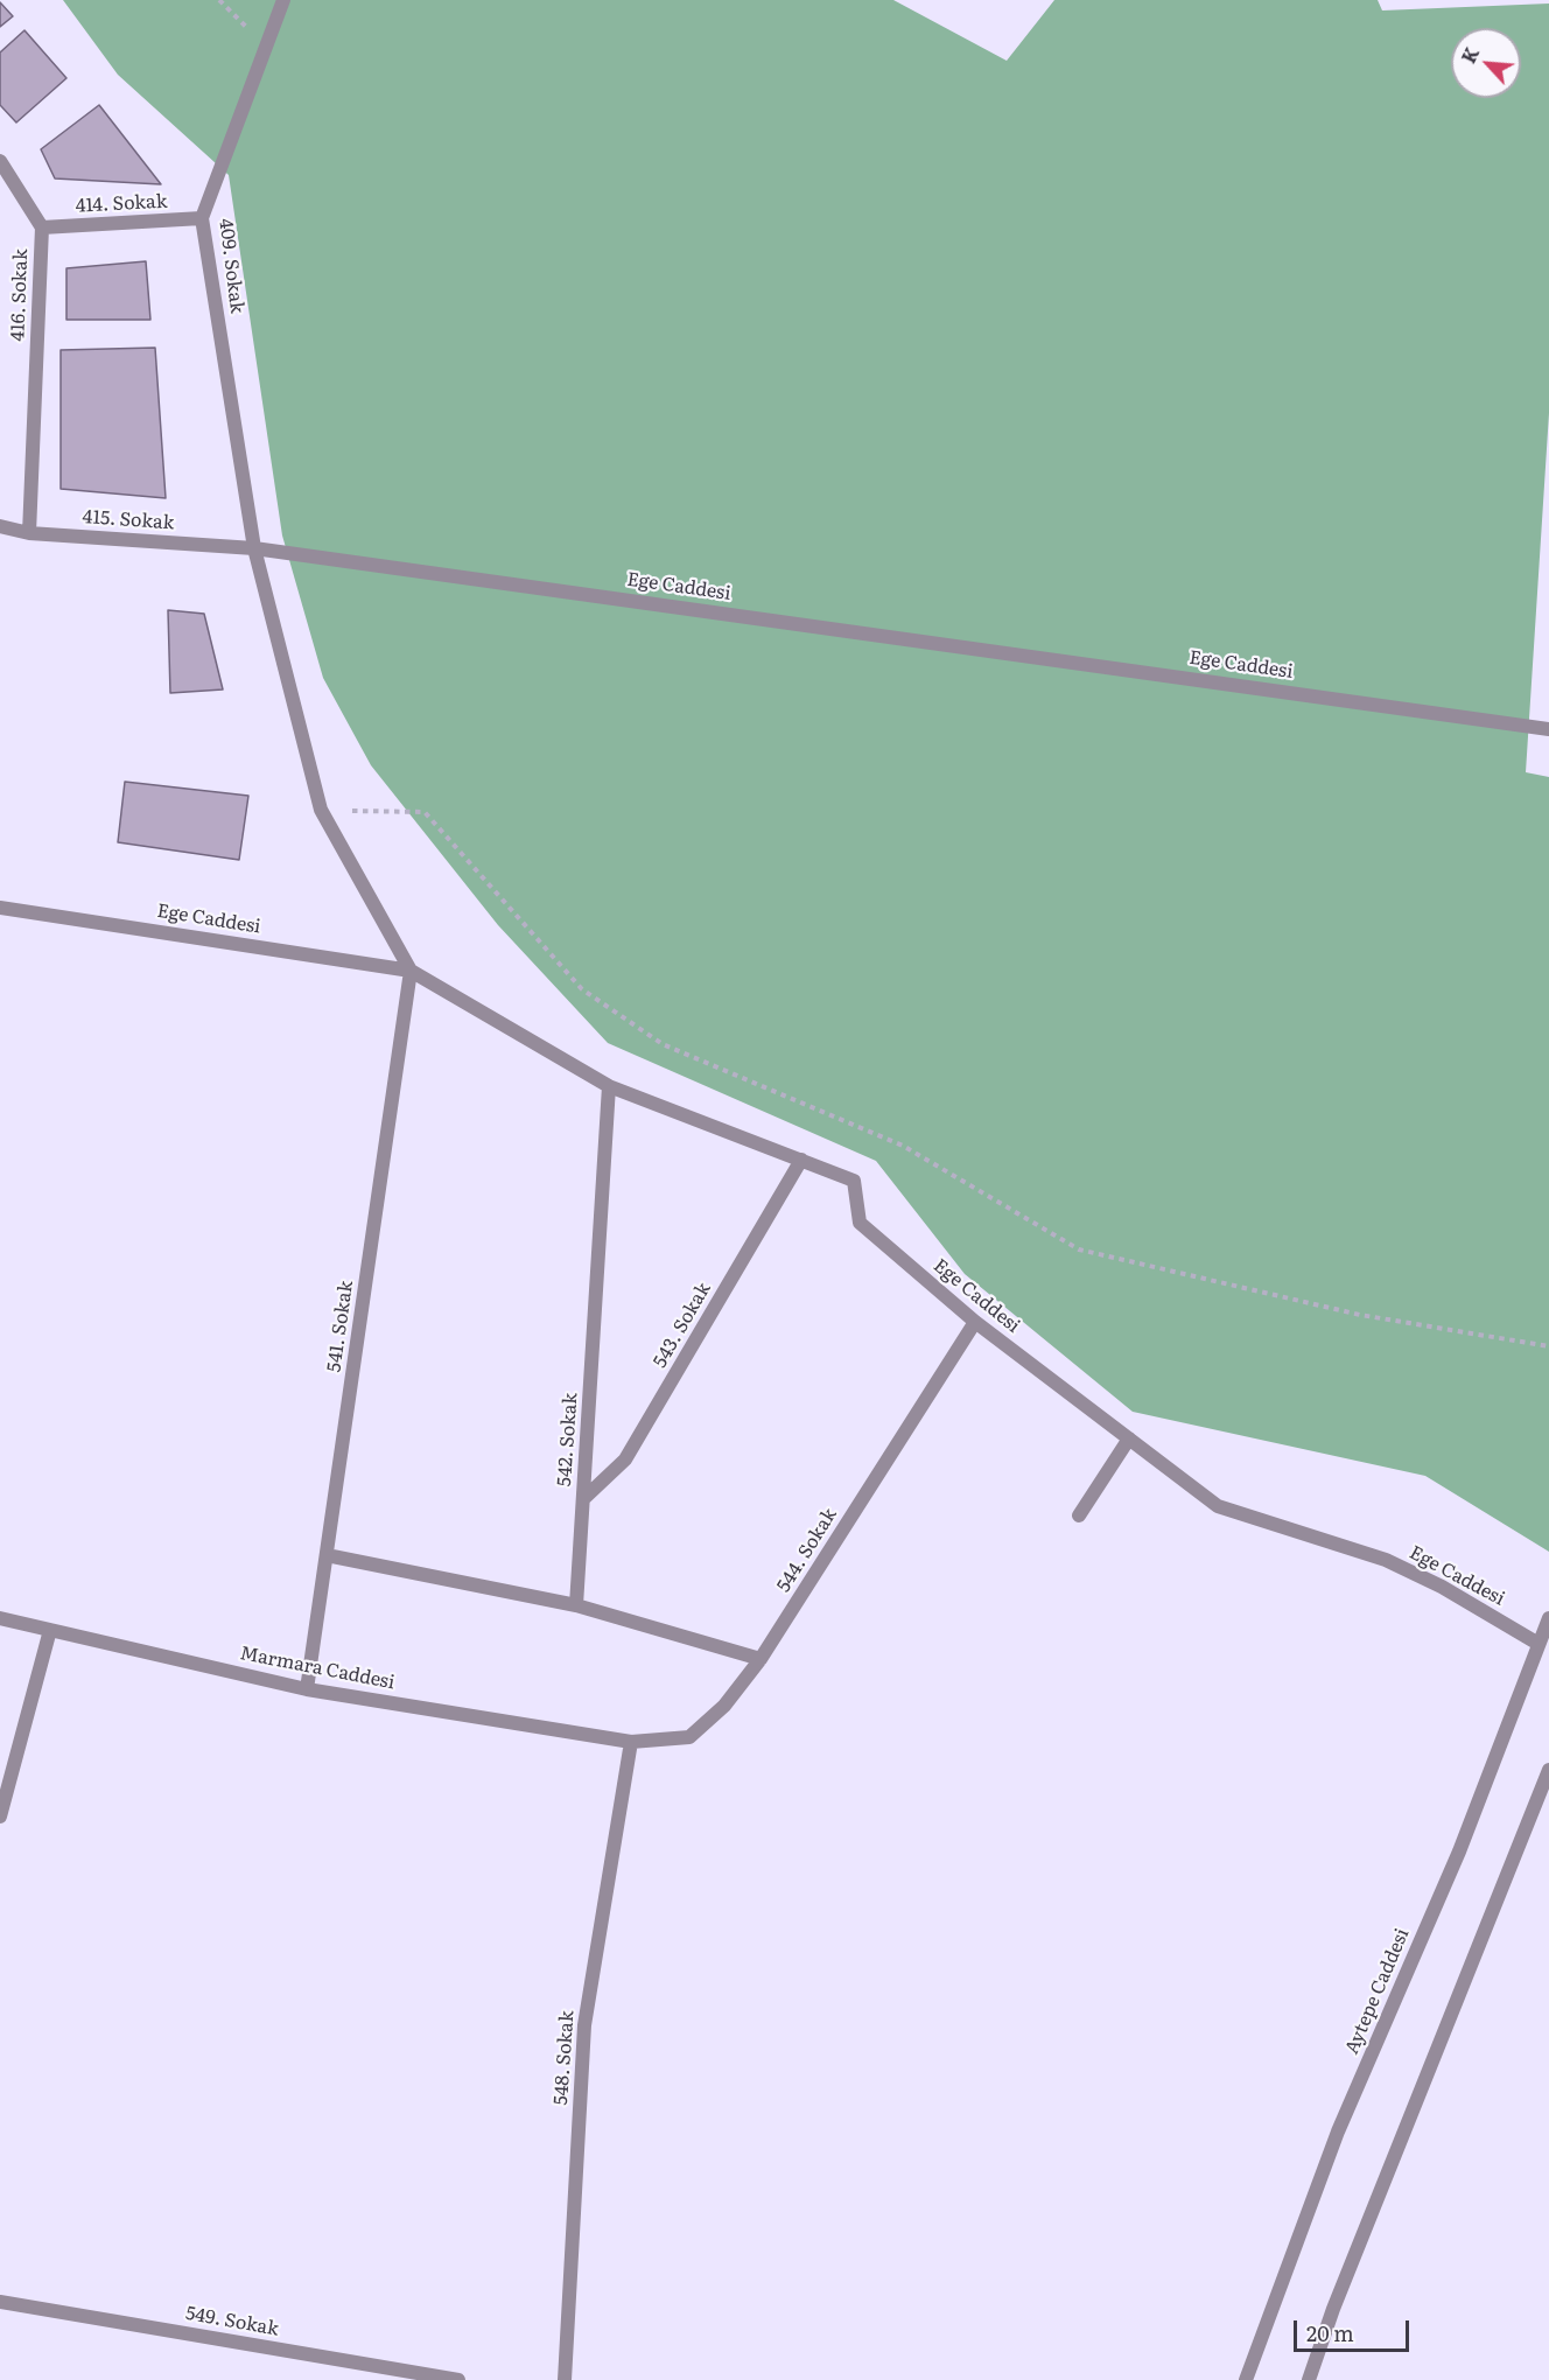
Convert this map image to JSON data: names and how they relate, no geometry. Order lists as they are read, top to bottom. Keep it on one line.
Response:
{"streets":{"street":["414. Sokak","409. Sokak","416. Sokak","415. Sokak","Ege Caddesi","543. Sokak","541. Sokak","542. Sokak","544. Sokak","Marmara Caddesi","Aytepe Caddesi","548. Sokak","549. Sokak"]},"crossings":[["414. Sokak","409. Sokak"],["414. Sokak","416. Sokak"],["409. Sokak","415. Sokak"],["409. Sokak","Ege Caddesi"],["416. Sokak","415. Sokak"],["415. Sokak","Ege Caddesi"],["Ege Caddesi","543. Sokak"],["Ege Caddesi","541. Sokak"],["Ege Caddesi","542. Sokak"],["Ege Caddesi","544. Sokak"],["Ege Caddesi","Aytepe Caddesi"],["543. Sokak","542. Sokak"],["541. Sokak","Marmara Caddesi"],["544. Sokak","Marmara Caddesi"],["544. Sokak","548. Sokak"],["Marmara Caddesi","548. Sokak"]],"scale_bar":"20 m","north":"top left"}
